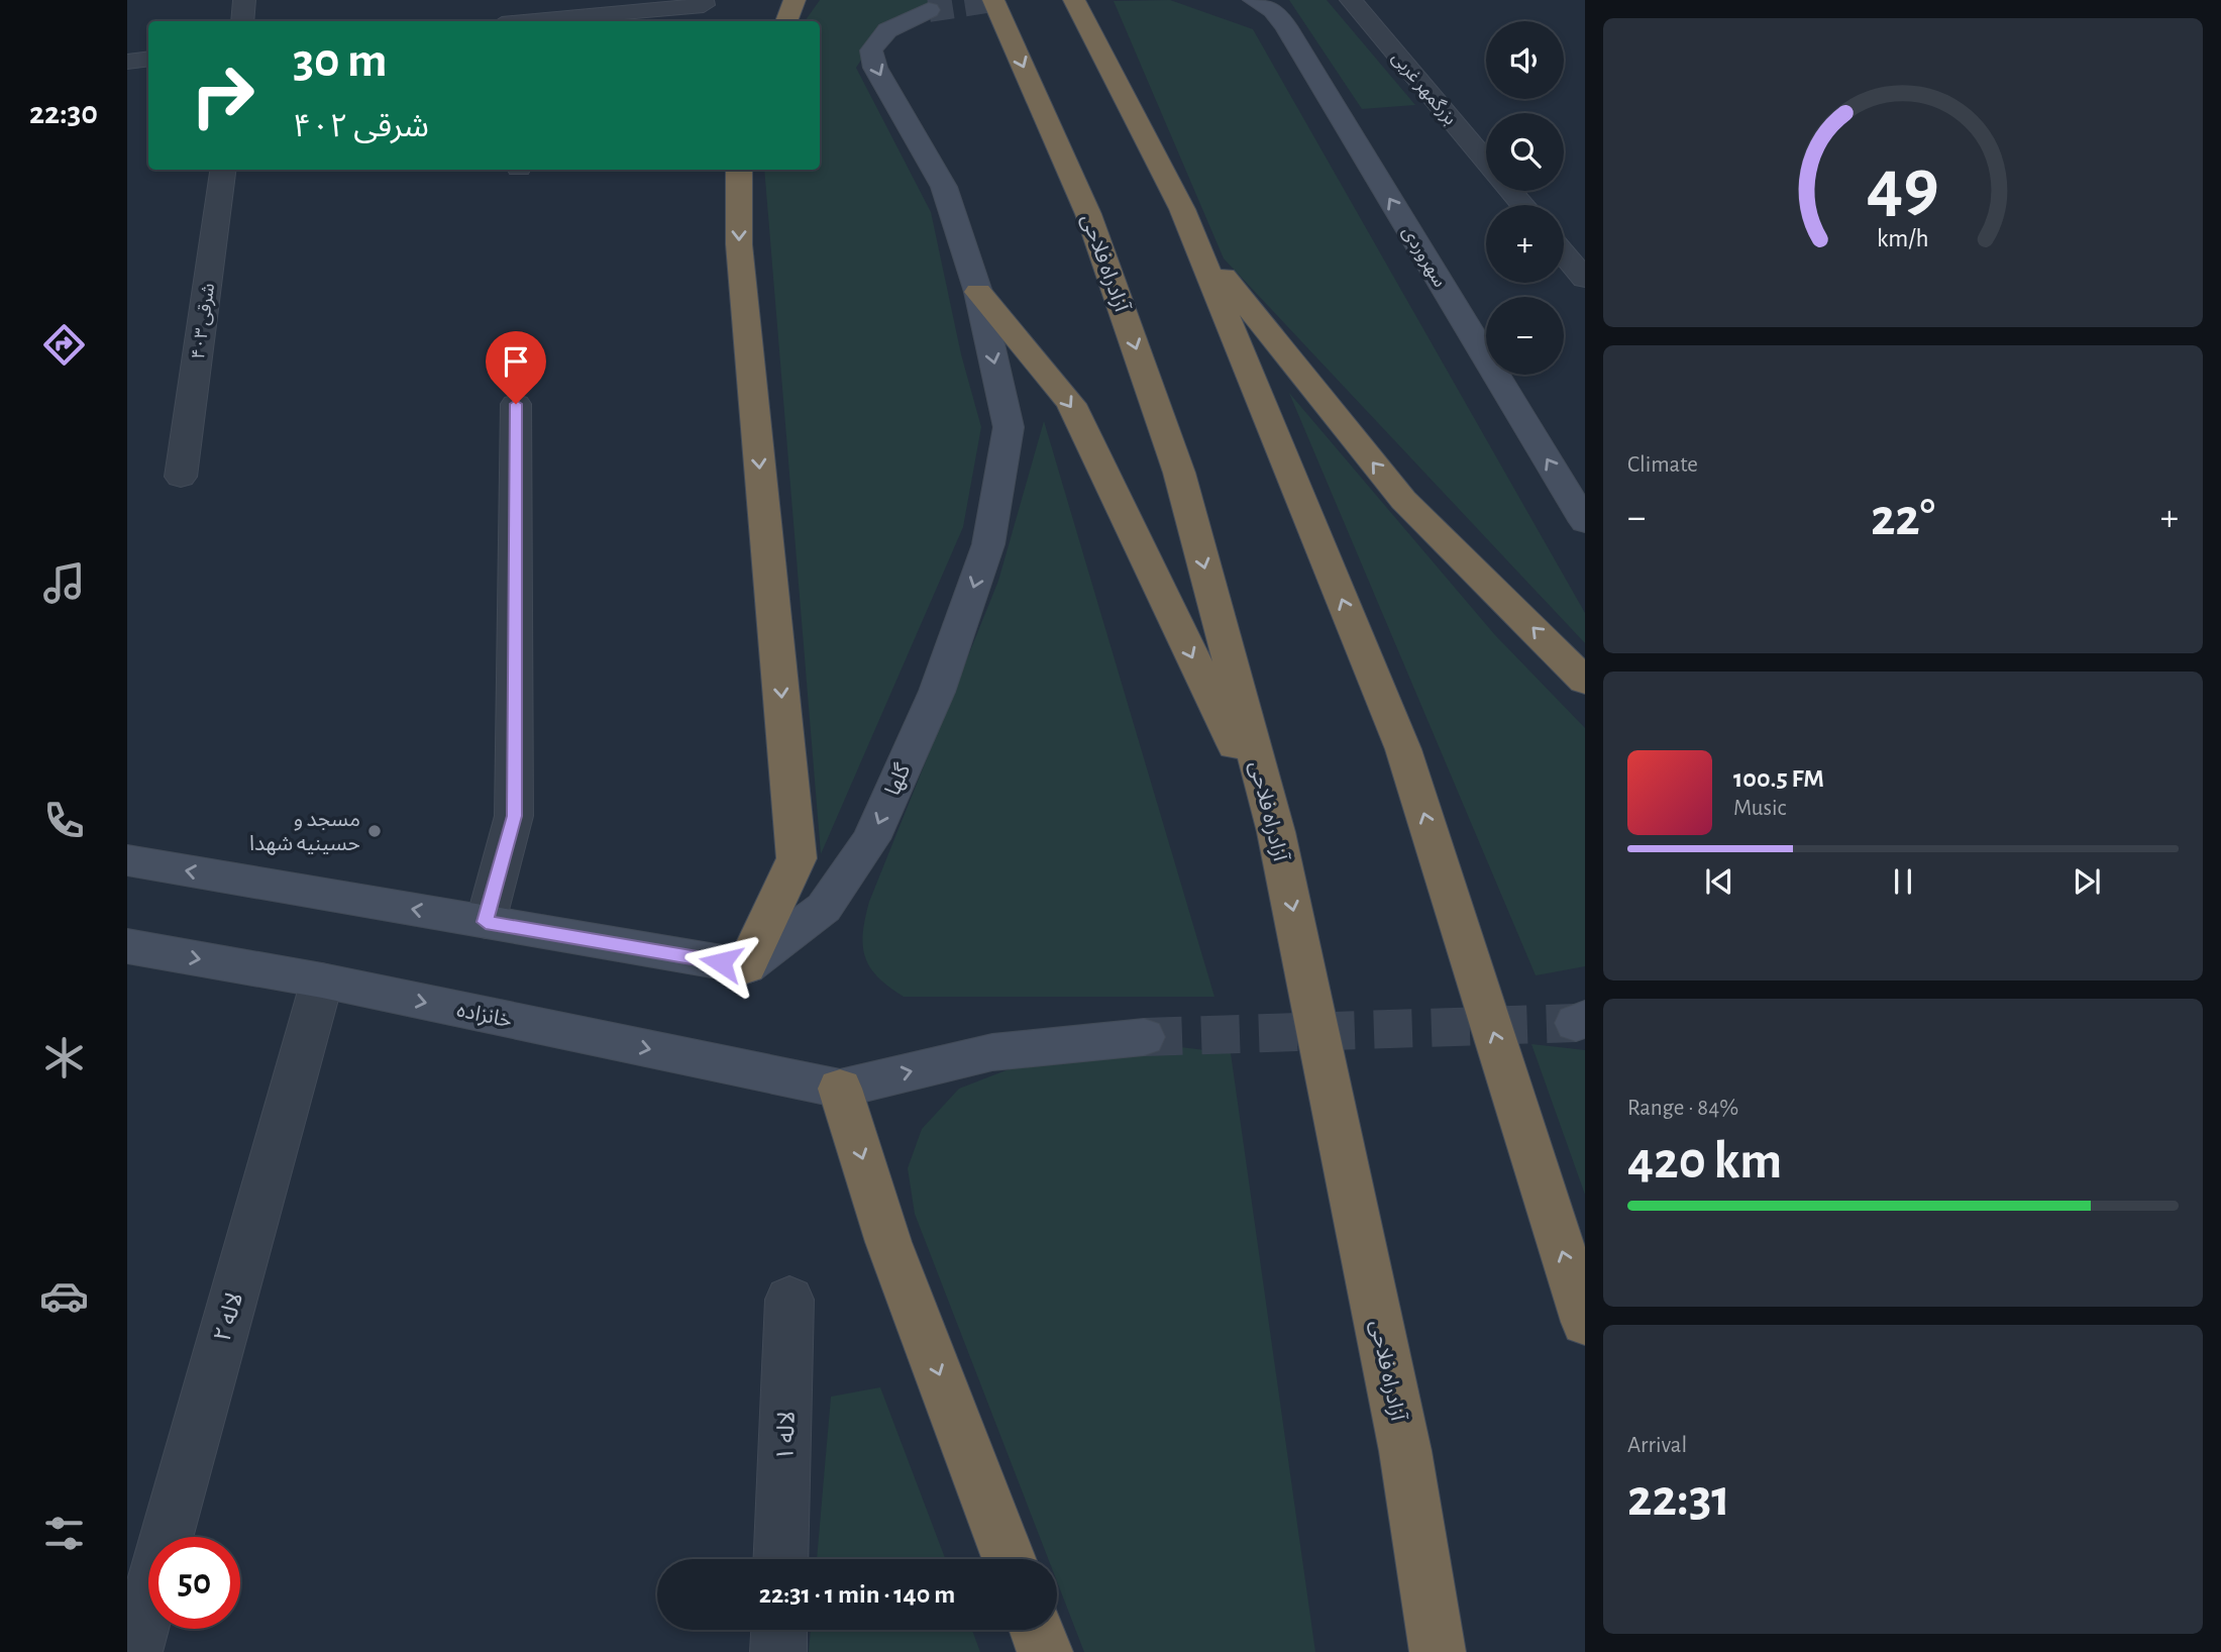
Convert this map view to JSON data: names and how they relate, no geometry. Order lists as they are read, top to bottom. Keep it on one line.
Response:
{"streets":{"highway":["آزادراه فلاحی"],"main road":["سهروردی","گلها","خانزاده"],"street":["بزرگمهر غربی","۴۰۳ شرقی","لاله ۲","لاله ۱"]},"crossings":[["خانزاده","لاله ۲"]],"one_way":["سهروردی","گلها"],"places":["مسجد و حسینیه شهدا"],"page":{"tabs":"22:30","map_buttons":["+","−"],"turn":["30 m","۴۰۲ شرقی"],"tile":["Climate",["Range · 84%","420 km"],["Arrival","22:31"]],"heat":["−","22°","+"],"song":["100.5 FM","Music"],"limit":"50","trip":"22:31 · 1 min · 140 m","gauge":["49","km/h"]}}
